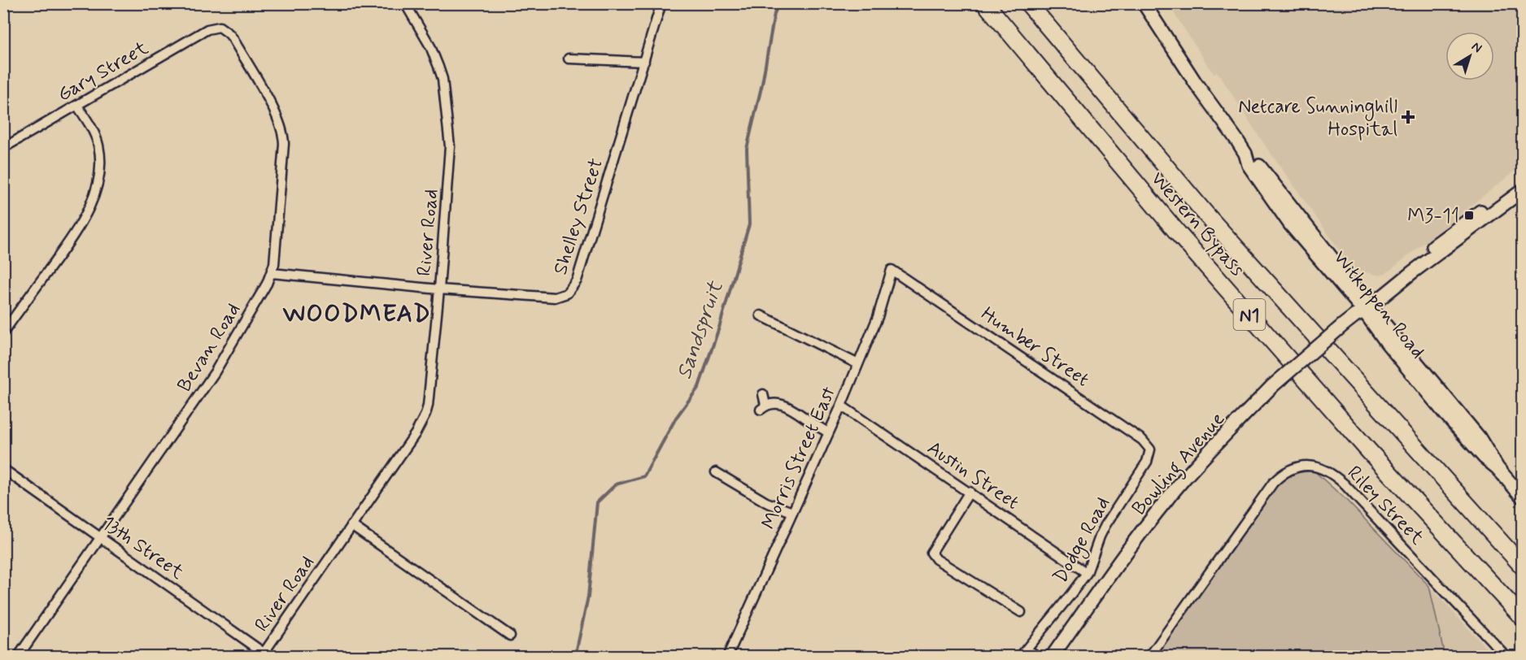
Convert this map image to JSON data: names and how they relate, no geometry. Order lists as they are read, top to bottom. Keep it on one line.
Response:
{"streets":{"highway":["Western Bypass","N1"],"main road":["Witkoppen Road","Bowling Avenue"],"street":["Gary Street","Shelley Street","River Road","Humber Street","Bevan Road","Morris Street East","Austin Street","Riley Street","Dodge Road","13th Street"]},"crossings":[["Gary Street","Bevan Road"],["Shelley Street","River Road"],["Shelley Street","Bevan Road"],["River Road","13th Street"],["Witkoppen Road","Bowling Avenue"],["Humber Street","Morris Street East"],["Humber Street","Dodge Road"],["Bevan Road","13th Street"],["Morris Street East","Austin Street"],["Austin Street","Dodge Road"]],"districts":["WOODMEAD"],"water":["Sandspruit"],"places":{"health":["Netcare Sunninghill Hospital"],"transit":["M3-11"]},"north":"top right"}
